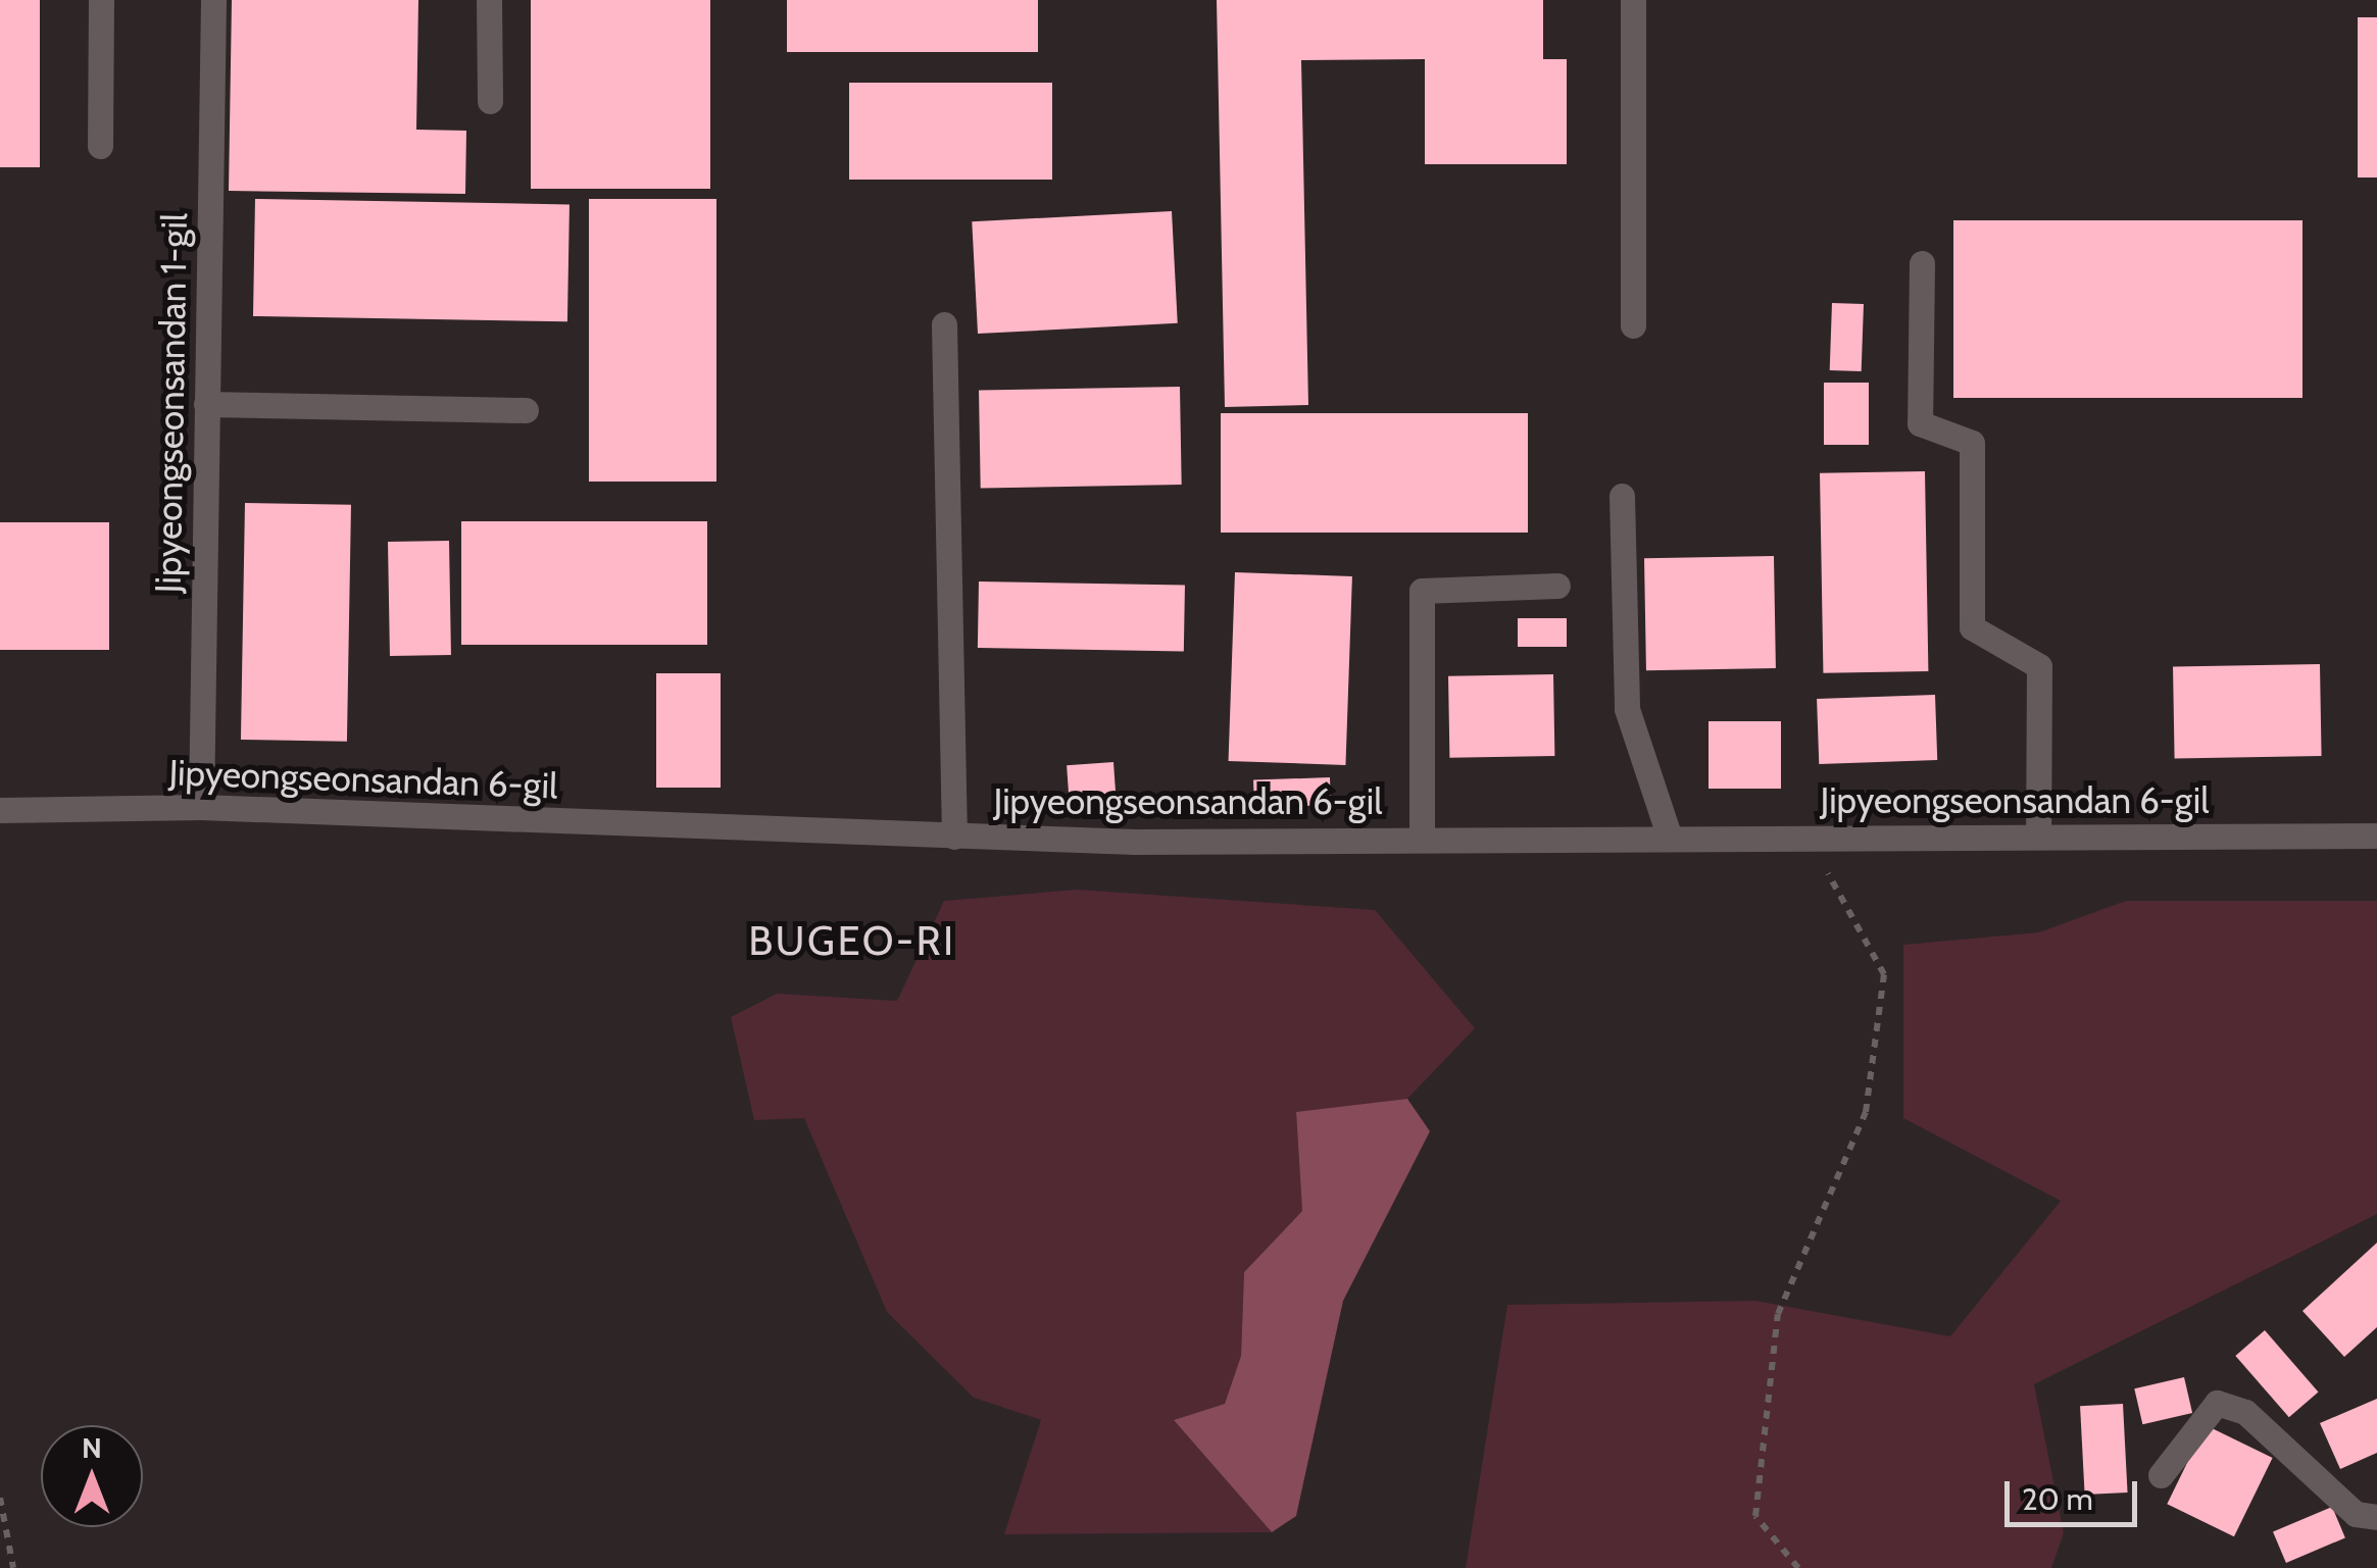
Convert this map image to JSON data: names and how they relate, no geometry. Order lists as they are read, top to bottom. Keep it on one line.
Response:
{"streets":{"street":["Jipyeongseonsandan 1-gil","Jipyeongseonsandan 6-gil"]},"crossings":[["Jipyeongseonsandan 1-gil","Jipyeongseonsandan 6-gil"]],"districts":["BUGEO-RI"],"scale_bar":"20 m","north":"top"}
